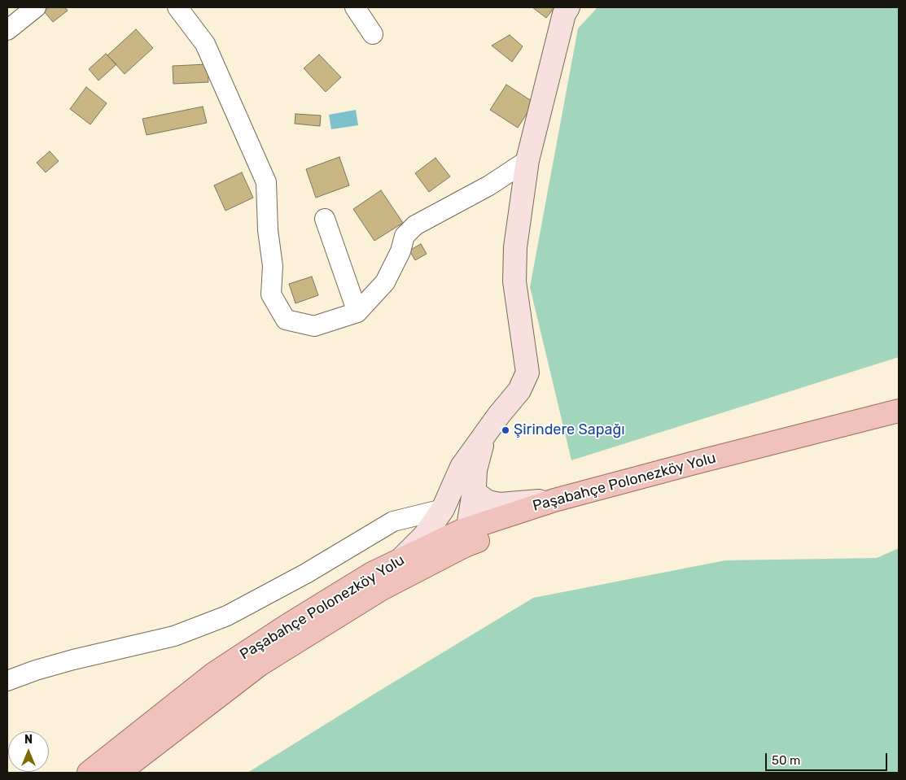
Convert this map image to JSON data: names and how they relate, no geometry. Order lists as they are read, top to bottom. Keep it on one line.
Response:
{"streets":{"main road":["Paşabahçe Polonezköy Yolu"]},"places":["Şirindere Sapağı"],"scale_bar":"50 m","north":"top"}
